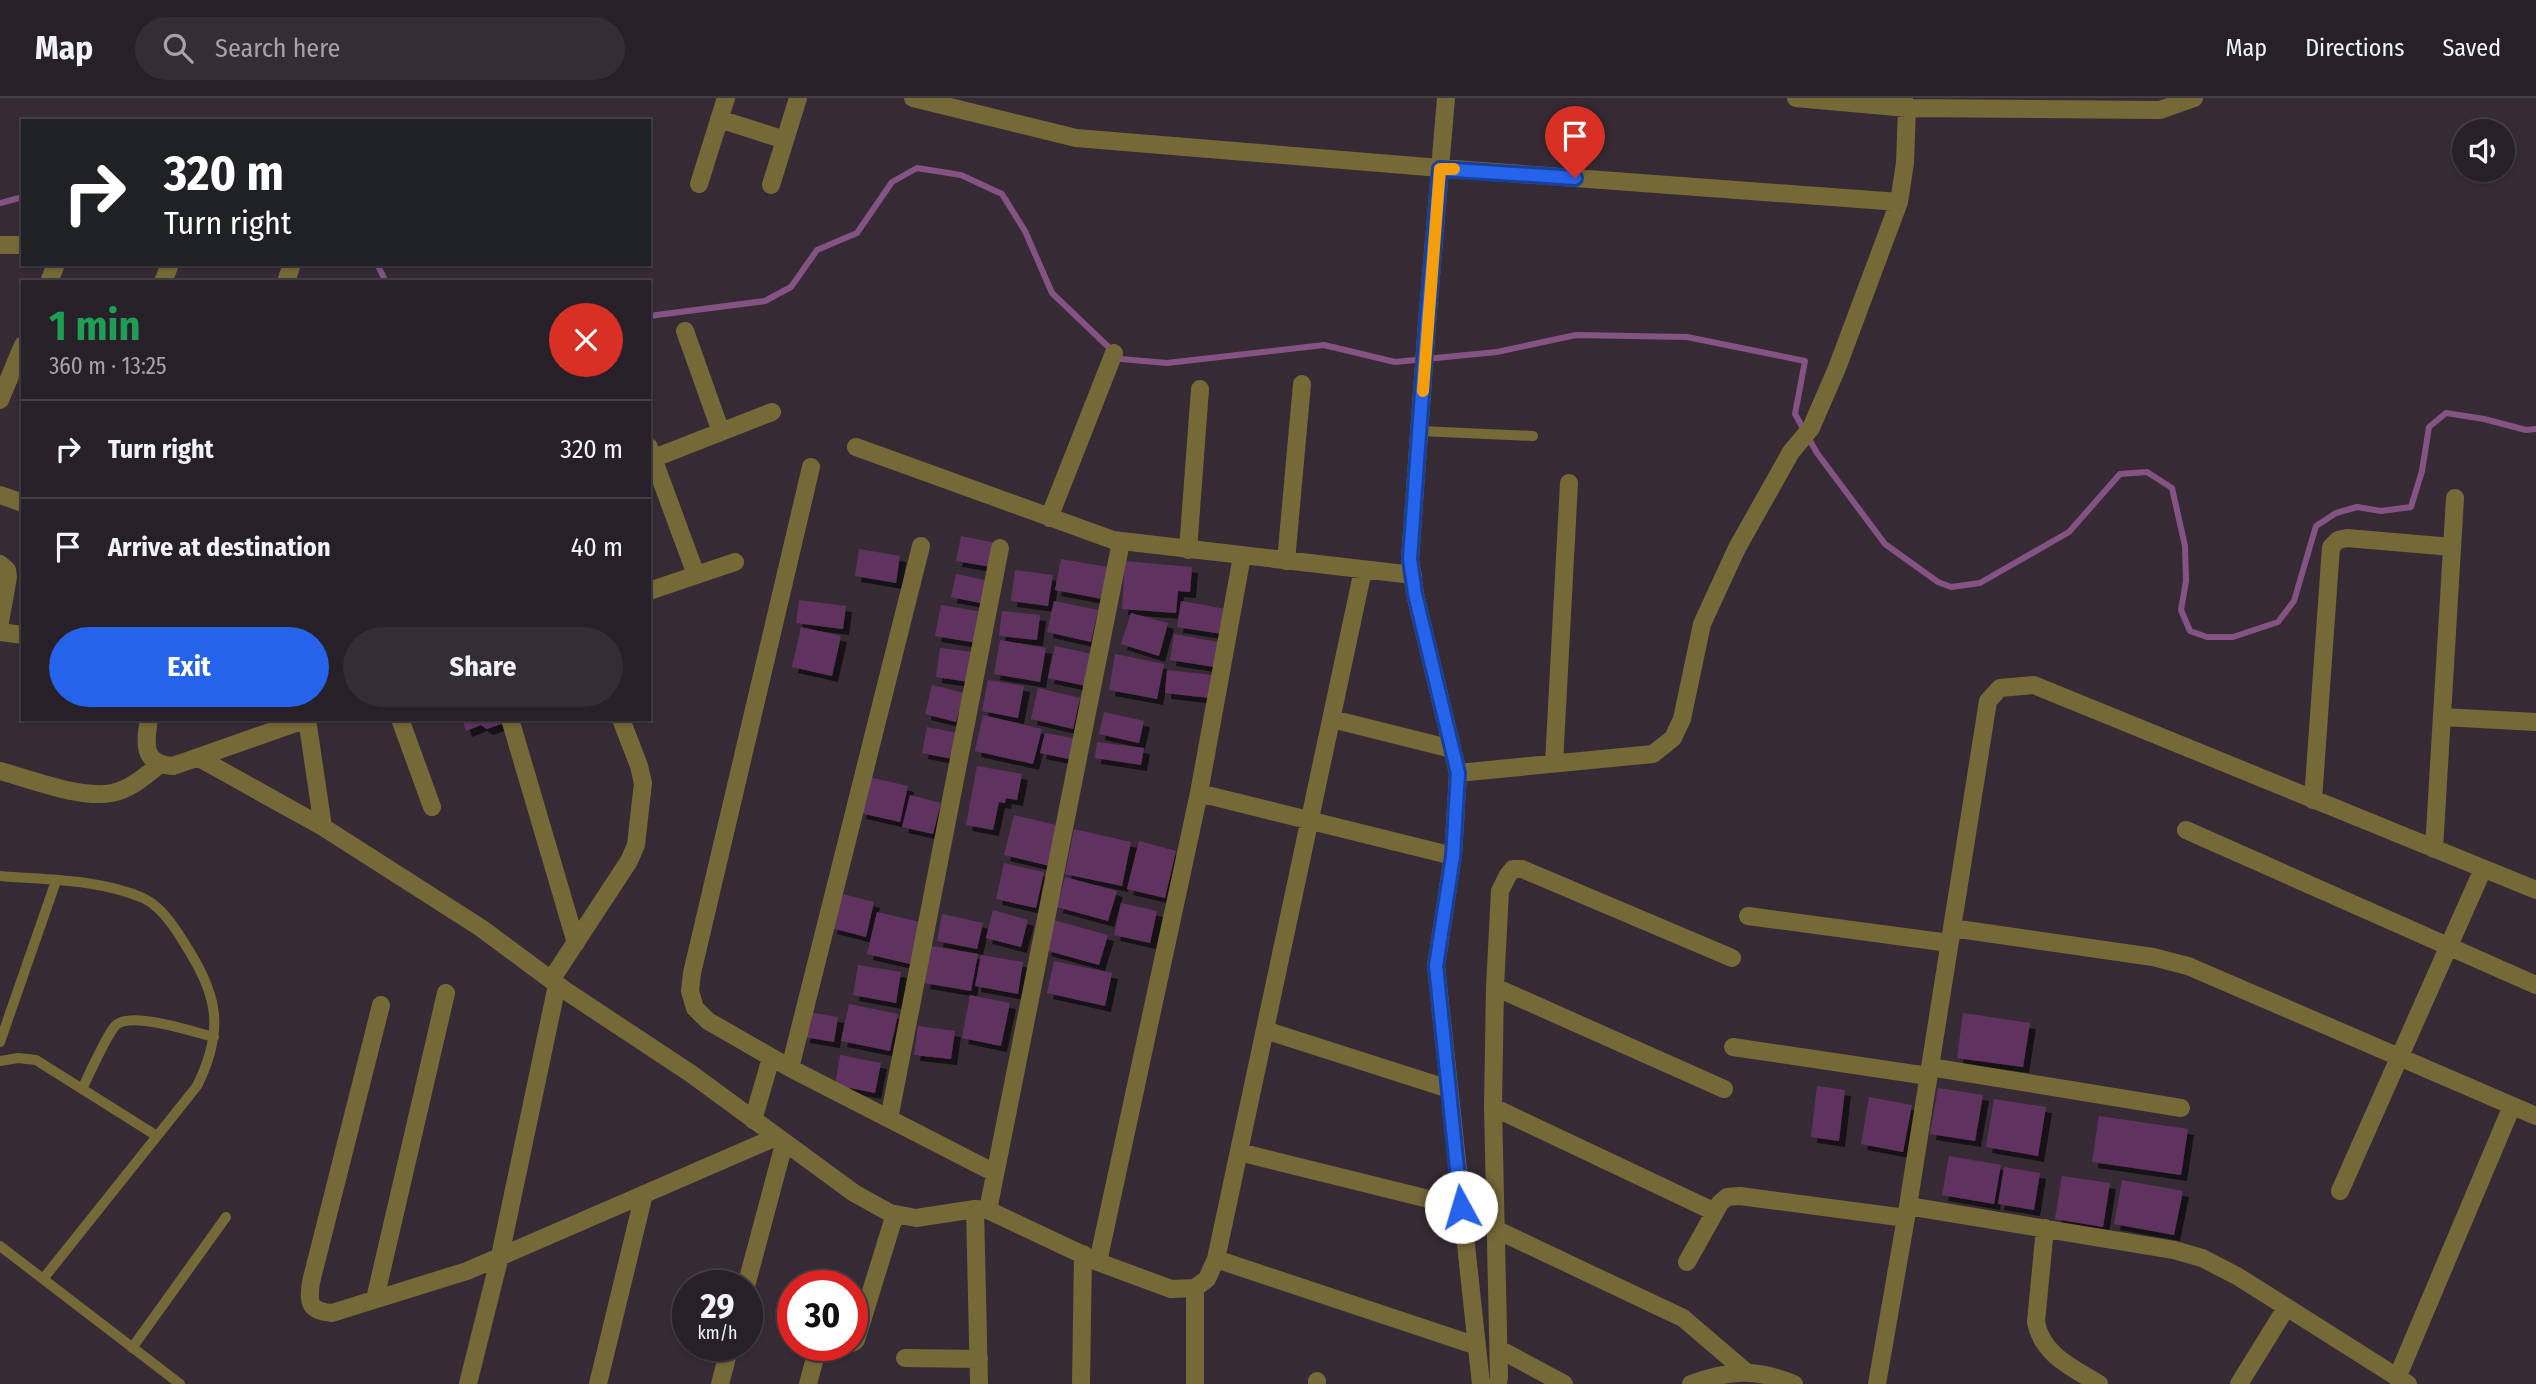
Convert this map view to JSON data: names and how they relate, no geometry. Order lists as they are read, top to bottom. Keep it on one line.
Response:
{"page":{"header":"Map","search":"Search here","nav":["Map","Directions","Saved"],"turn":["320 m","Turn right"],"heading":["1 min","360 m · 13:25"],"list":[{"name":"Turn right","value":"320 m"},{"name":"Arrive at destination","value":"40 m"}],"buttons":["Exit","Share"],"speed":"29 km/h","limit":"30"}}
